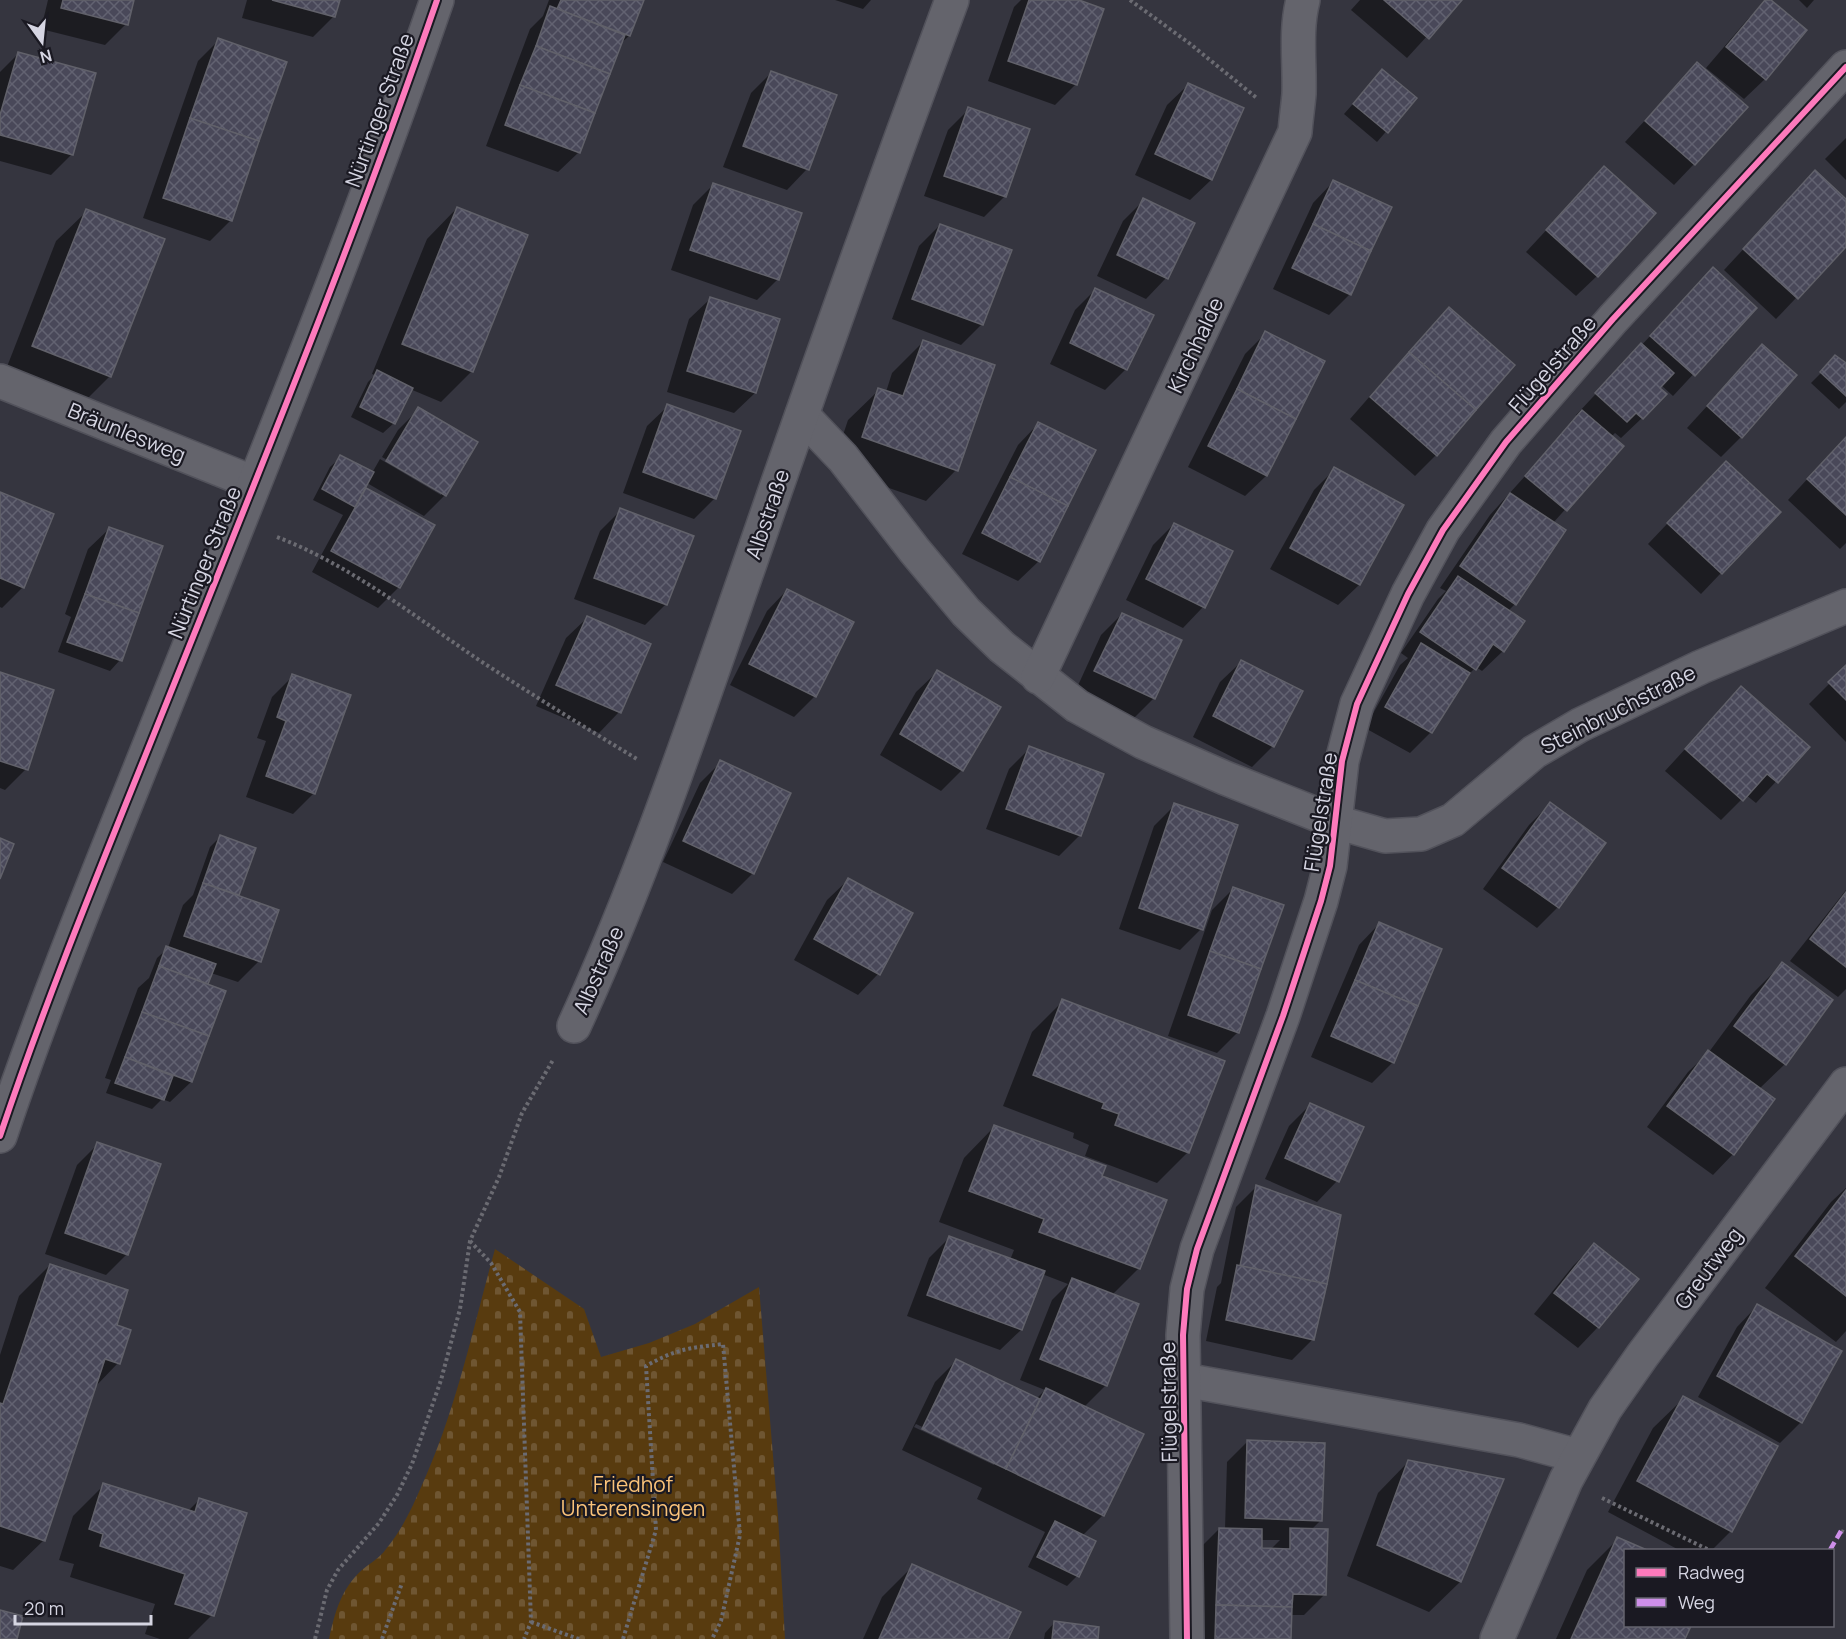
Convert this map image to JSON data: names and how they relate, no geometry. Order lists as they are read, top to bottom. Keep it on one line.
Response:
{"streets":{"street":["Nürtinger Straße","Kirchhalde","Flügelstraße","Bräunlesweg","Albstraße","Steinbruchstraße","Greutweg"]},"crossings":[["Nürtinger Straße","Bräunlesweg"],["Flügelstraße","Steinbruchstraße"]],"parks":["Friedhof Unterensingen"],"legend":["Radweg","Weg"],"scale_bar":"20 m","north":"bottom"}
